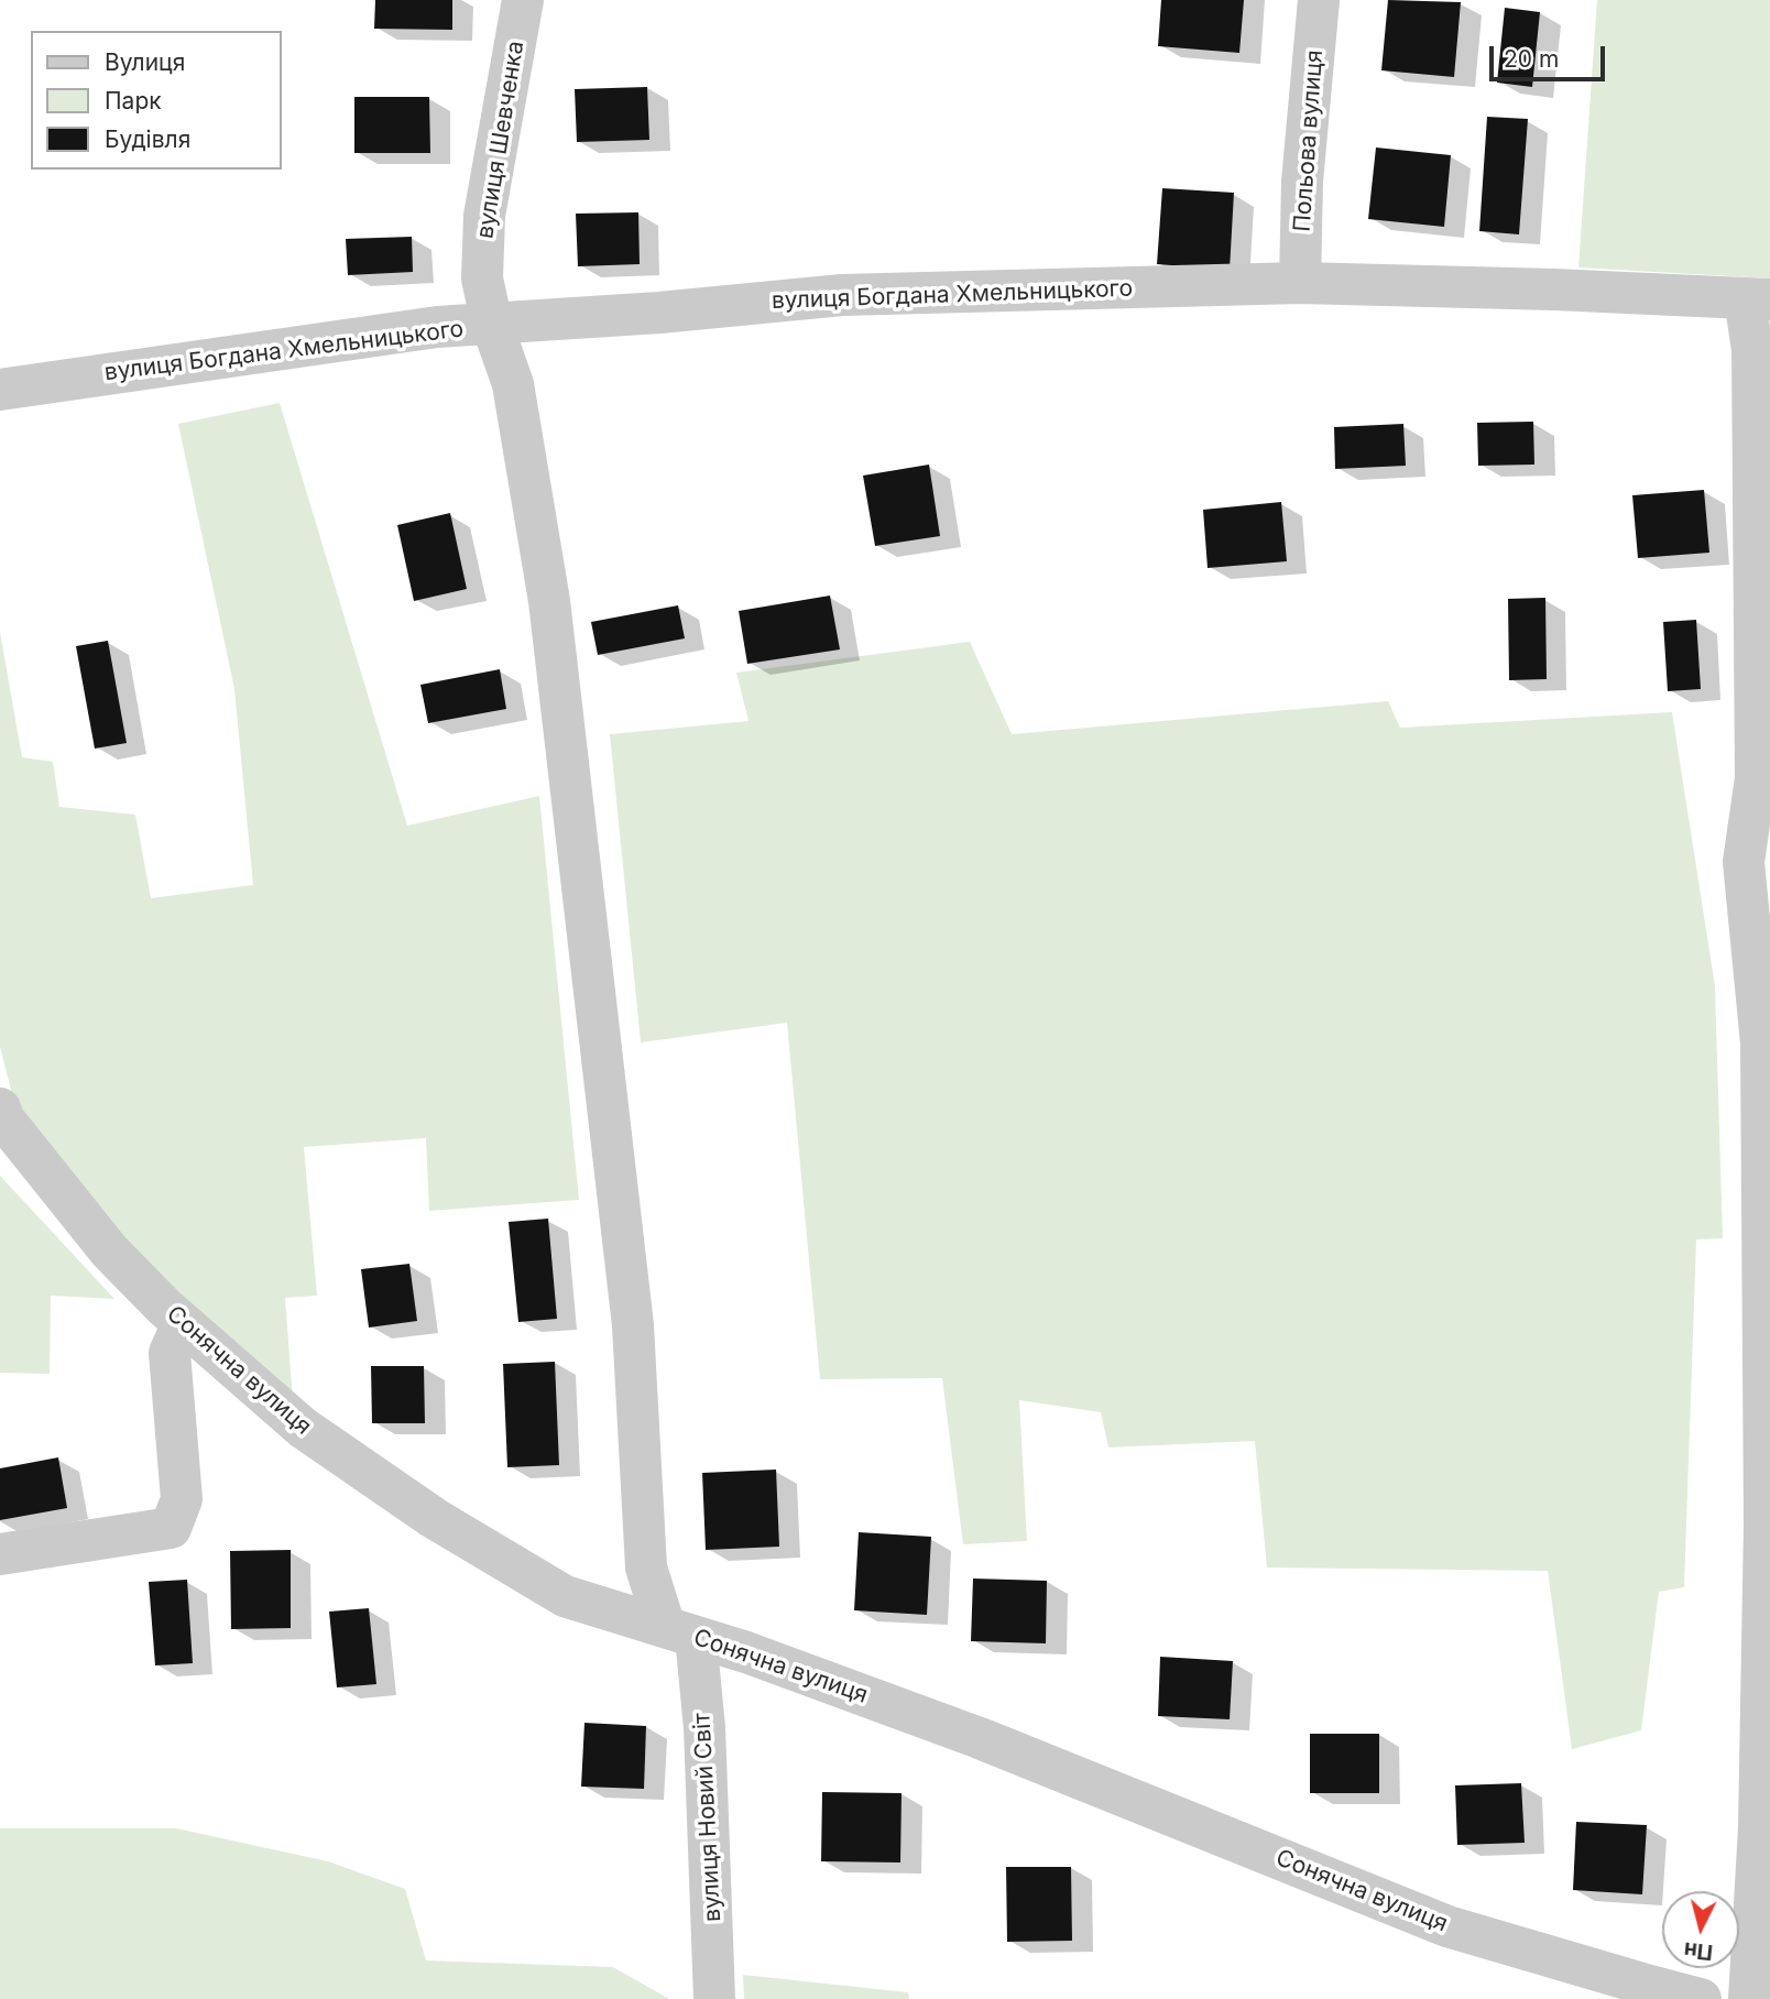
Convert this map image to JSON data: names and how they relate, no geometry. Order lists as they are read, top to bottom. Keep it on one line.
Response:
{"streets":{"street":["вулиця Шевченка","Польова вулиця","вулиця Богдана Хмельницького","Сонячна вулиця","вулиця Новий Світ"]},"crossings":[["вулиця Шевченка","вулиця Богдана Хмельницького"],["вулиця Шевченка","Сонячна вулиця"],["вулиця Шевченка","вулиця Новий Світ"],["Польова вулиця","вулиця Богдана Хмельницького"],["Сонячна вулиця","вулиця Новий Світ"]],"legend":["Вулиця","Парк","Будівля"],"scale_bar":"20 m","north":"bottom"}
